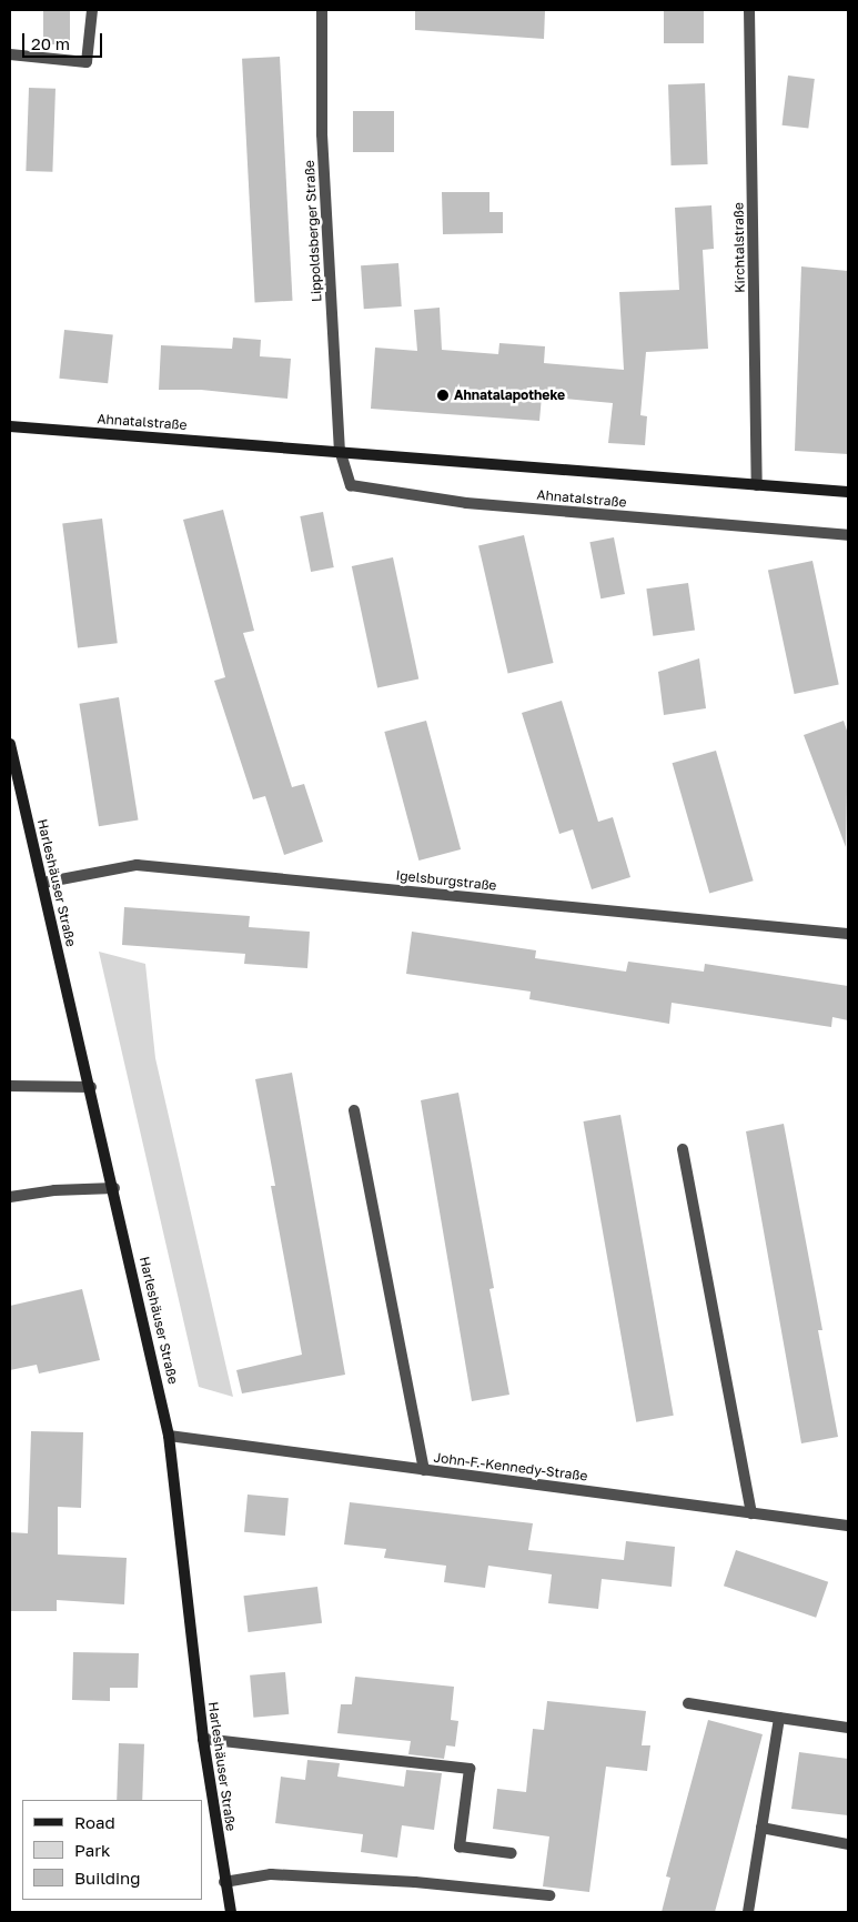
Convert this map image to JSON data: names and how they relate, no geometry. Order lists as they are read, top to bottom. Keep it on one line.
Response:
{"streets":{"main road":["Ahnatalstraße","Harleshäuser Straße"],"street":["Lippoldsberger Straße","Kirchtalstraße","Igelsburgstraße","John-F.-Kennedy-Straße"]},"crossings":[["Lippoldsberger Straße","Ahnatalstraße"],["Kirchtalstraße","Ahnatalstraße"],["Igelsburgstraße","Harleshäuser Straße"],["Harleshäuser Straße","John-F.-Kennedy-Straße"]],"places":["Ahnatalapotheke"],"legend":["Road","Park","Building"],"scale_bar":"20 m"}
